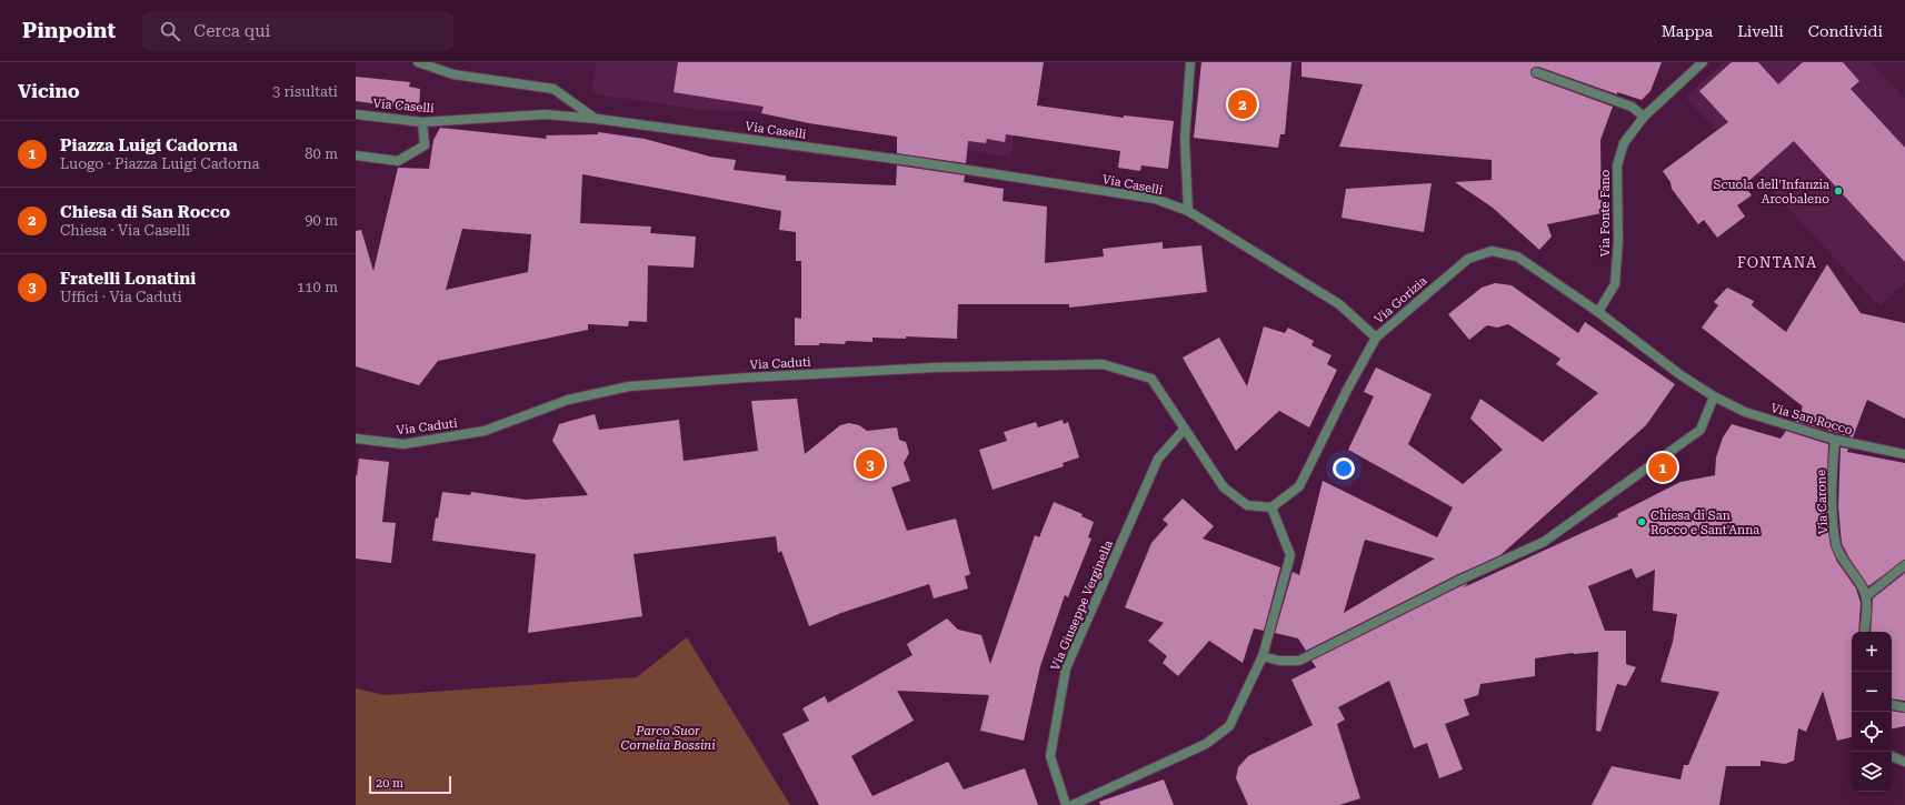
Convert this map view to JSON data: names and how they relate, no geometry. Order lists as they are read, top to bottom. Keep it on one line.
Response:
{"streets":{"street":["Via Caselli","Via Fonte Fano","Via Gorizia","Via Caduti","Via San Rocco","Via Carone","Via Giuseppe Verginella"]},"crossings":[["Via Caselli","Via Gorizia"],["Via Fonte Fano","Via Gorizia"],["Via Gorizia","Via San Rocco"],["Via Caduti","Via Giuseppe Verginella"],["Via San Rocco","Via Carone"]],"districts":["FONTANA"],"parks":["Parco Suor Cornelia Bossini"],"places":["Scuola dell'Infanzia Arcobaleno","Chiesa di San Rocco e Sant'Anna"],"scale_bar":"20 m","page":{"header":"Pinpoint","search":"Cerca qui","nav":["Mappa","Livelli","Condividi"],"heading":["Vicino","3 risultati"],"pins":["2","3","1"],"list":[{"mark":"1","name":"Piazza Luigi Cadorna","note":"Luogo · Piazza Luigi Cadorna","value":"80 m"},{"mark":"2","name":"Chiesa di San Rocco","note":"Chiesa · Via Caselli","value":"90 m"},{"mark":"3","name":"Fratelli Lonatini","note":"Uffici · Via Caduti","value":"110 m"}],"map_buttons":["+","−"],"scale":"20 m"}}
